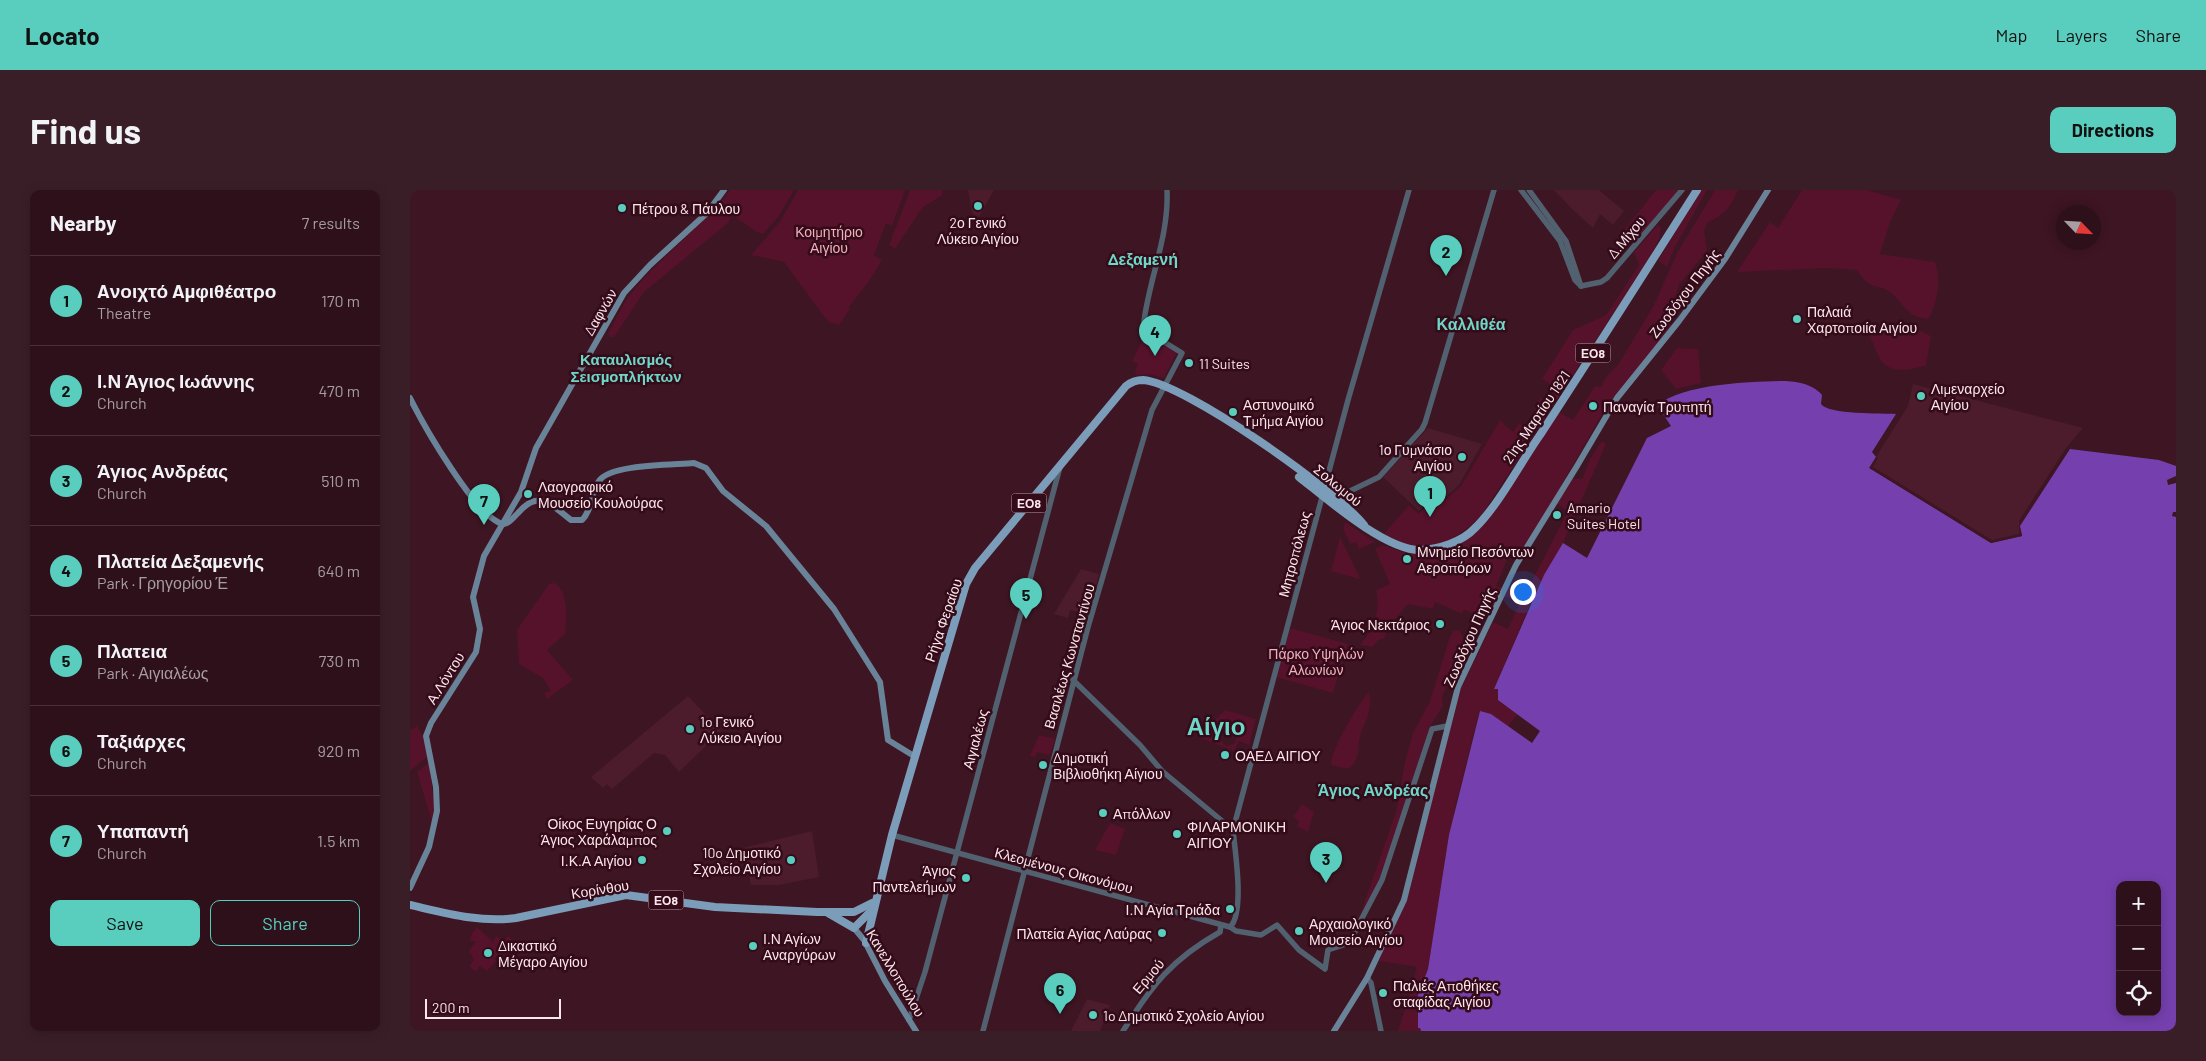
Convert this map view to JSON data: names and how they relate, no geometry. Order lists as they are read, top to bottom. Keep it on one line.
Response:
{"streets":{"main road":["Ζωοδόχου Πηγής","Δαφνών","ΕΟ8","21ης Μαρτίου 1821","Σολωμού","Ρήγα Φεραίου","Α.Λόντου","Κορίνθου","Κανελλοπούλου"],"street":["Δ.Μίχου","Μητροπόλεως","Βασιλέως Κωνσταντίνου","Αιγιαλέως","Κλεομένους Οικονόμου","Ερμού"]},"crossings":[["Δαφνών","Α.Λόντου"],["ΕΟ8","Ρήγα Φεραίου"],["ΕΟ8","Κορίνθου"],["ΕΟ8","Κανελλοπούλου"],["21ης Μαρτίου 1821","Σολωμού"],["Σολωμού","Μητροπόλεως"],["Σολωμού","Ρήγα Φεραίου"],["Σολωμού","Βασιλέως Κωνσταντίνου"],["Μητροπόλεως","Κλεομένους Οικονόμου"],["Ρήγα Φεραίου","Αιγιαλέως"],["Ρήγα Φεραίου","Κλεομένους Οικονόμου"],["Ρήγα Φεραίου","Κανελλοπούλου"],["Βασιλέως Κωνσταντίνου","Κλεομένους Οικονόμου"],["Αιγιαλέως","Κλεομένους Οικονόμου"],["Αιγιαλέως","Κανελλοπούλου"],["Κλεομένους Οικονόμου","Ερμού"],["Κορίνθου","Κανελλοπούλου"]],"districts":["Δεξαμενή","Καλλιθέα","Καταυλισμός Σεισμοπλήκτων","Αίγιο","Άγιος Ανδρέας"],"parks":["Κοιμητήριο Αιγίου","Πάρκο Υψηλών Αλωνίων"],"places":["2ο Γενικό Λύκειο Αιγίου","Πέτρου & Πάυλου","Παλαιά Χαρτοποιία Αιγίου","11 Suites","Λιμεναρχείο Αιγίου","Παναγία Τρυπητή","Αστυνομικό Τμήμα Αιγίου","1ο Γυμνάσιο Αιγίου","Λαογραφικό Μουσείο Κουλούρας","Amario Suites Hotel","Μνημείο Πεσόντων Αεροπόρων","Άγιος Νεκτάριος","1o Γενικό Λύκειο Αιγίου","ΟΑΕΔ ΑΙΓΙΟΥ","Δημοτική Βιβλιοθήκη Αίγιου","Απόλλων","Οίκος Ευγηρίας Ο Άγιος Χαράλαμπος","ΦΙΛΑΡΜΟΝΙΚΗ ΑΙΓΙΟΥ","Ι.Κ.Α Αιγίου","10o Δημοτικό Σχολείο Αιγίου","Άγιος Παντελεήμων","Ι.Ν Αγία Τριάδα","Αρχαιολογικό Μουσείο Αιγίου","Πλατεία Αγίας Λαύρας","Ι.Ν Αγίων Αναργύρων","Δικαστικό Μέγαρο Αιγίου","Παλιές Αποθήκες σταφίδας Αιγίου","1o Δημοτικό Σχολείο Αιγίου"],"scale_bar":"200 m","north":"bottom right","page":{"header":"Locato","nav":["Map","Layers","Share"],"buttons":["Directions",["Save","Share"]],"title":"Find us","heading":["Nearby","7 results"],"pins":["2","4","1","7","5","3","6"],"list":[{"mark":"1","name":"Aνοιχτό Aμφιθέατρο","note":"Theatre","value":"170 m"},{"mark":"2","name":"Ι.Ν Άγιος Ιωάννης","note":"Church","value":"470 m"},{"mark":"3","name":"Άγιος Ανδρέας","note":"Church","value":"510 m"},{"mark":"4","name":"Πλατεία Δεξαμενής","note":"Park · Γρηγορίου Έ","value":"640 m"},{"mark":"5","name":"Πλατεια","note":"Park · Αιγιαλέως","value":"730 m"},{"mark":"6","name":"Ταξιάρχες","note":"Church","value":"920 m"},{"mark":"7","name":"Υπαπαντή","note":"Church","value":"1.5 km"}],"map_buttons":["+","−"],"scale":"200 m"}}
